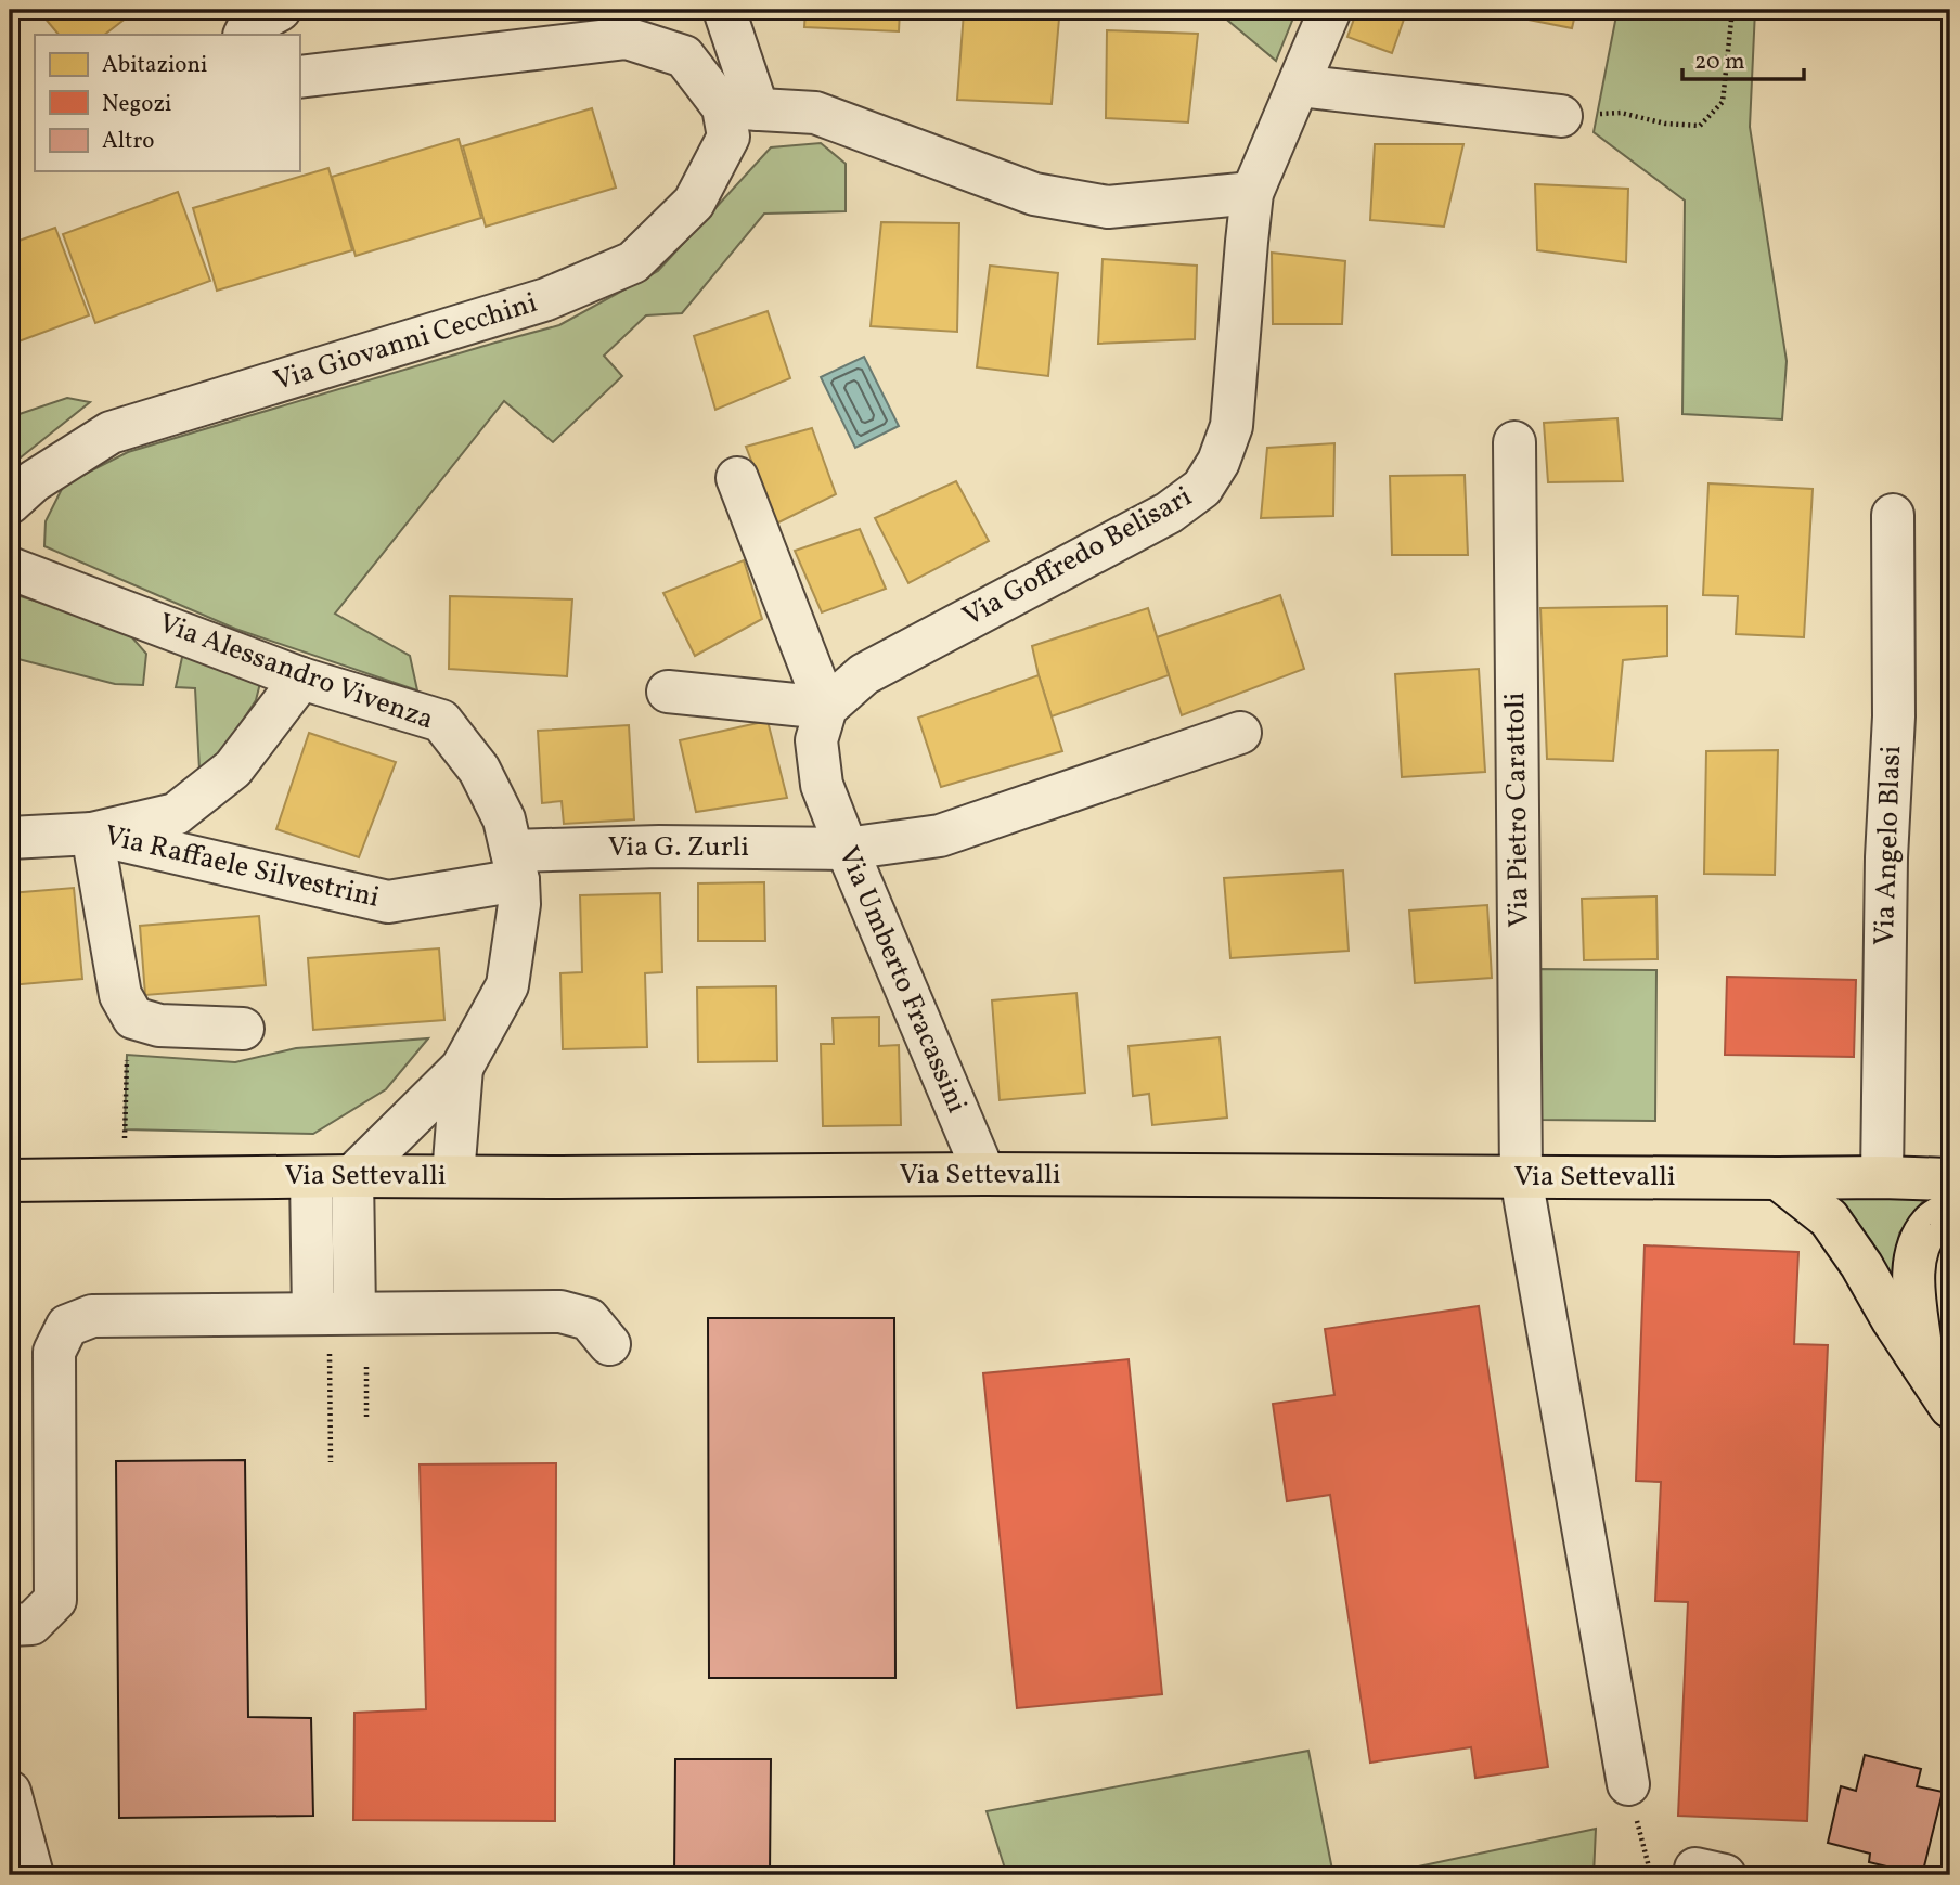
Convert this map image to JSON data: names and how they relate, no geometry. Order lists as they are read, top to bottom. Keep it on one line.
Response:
{"streets":{"main road":["Via Settevalli"],"street":["Via Giovanni Cecchini","Via Goffredo Belisari","Via Alessandro Vivenza","Via Pietro Carattoli","Via Angelo Blasi","Via G. Zurli","Via Raffaele Silvestrini","Via Umberto Fracassini"]},"crossings":[["Via Goffredo Belisari","Via Umberto Fracassini"],["Via Alessandro Vivenza","Via G. Zurli"],["Via Alessandro Vivenza","Via Raffaele Silvestrini"],["Via Alessandro Vivenza","Via Settevalli"],["Via Pietro Carattoli","Via Settevalli"],["Via Angelo Blasi","Via Settevalli"],["Via G. Zurli","Via Raffaele Silvestrini"],["Via G. Zurli","Via Umberto Fracassini"],["Via Umberto Fracassini","Via Settevalli"]],"legend":["Abitazioni","Negozi","Altro"],"scale_bar":"20 m"}
